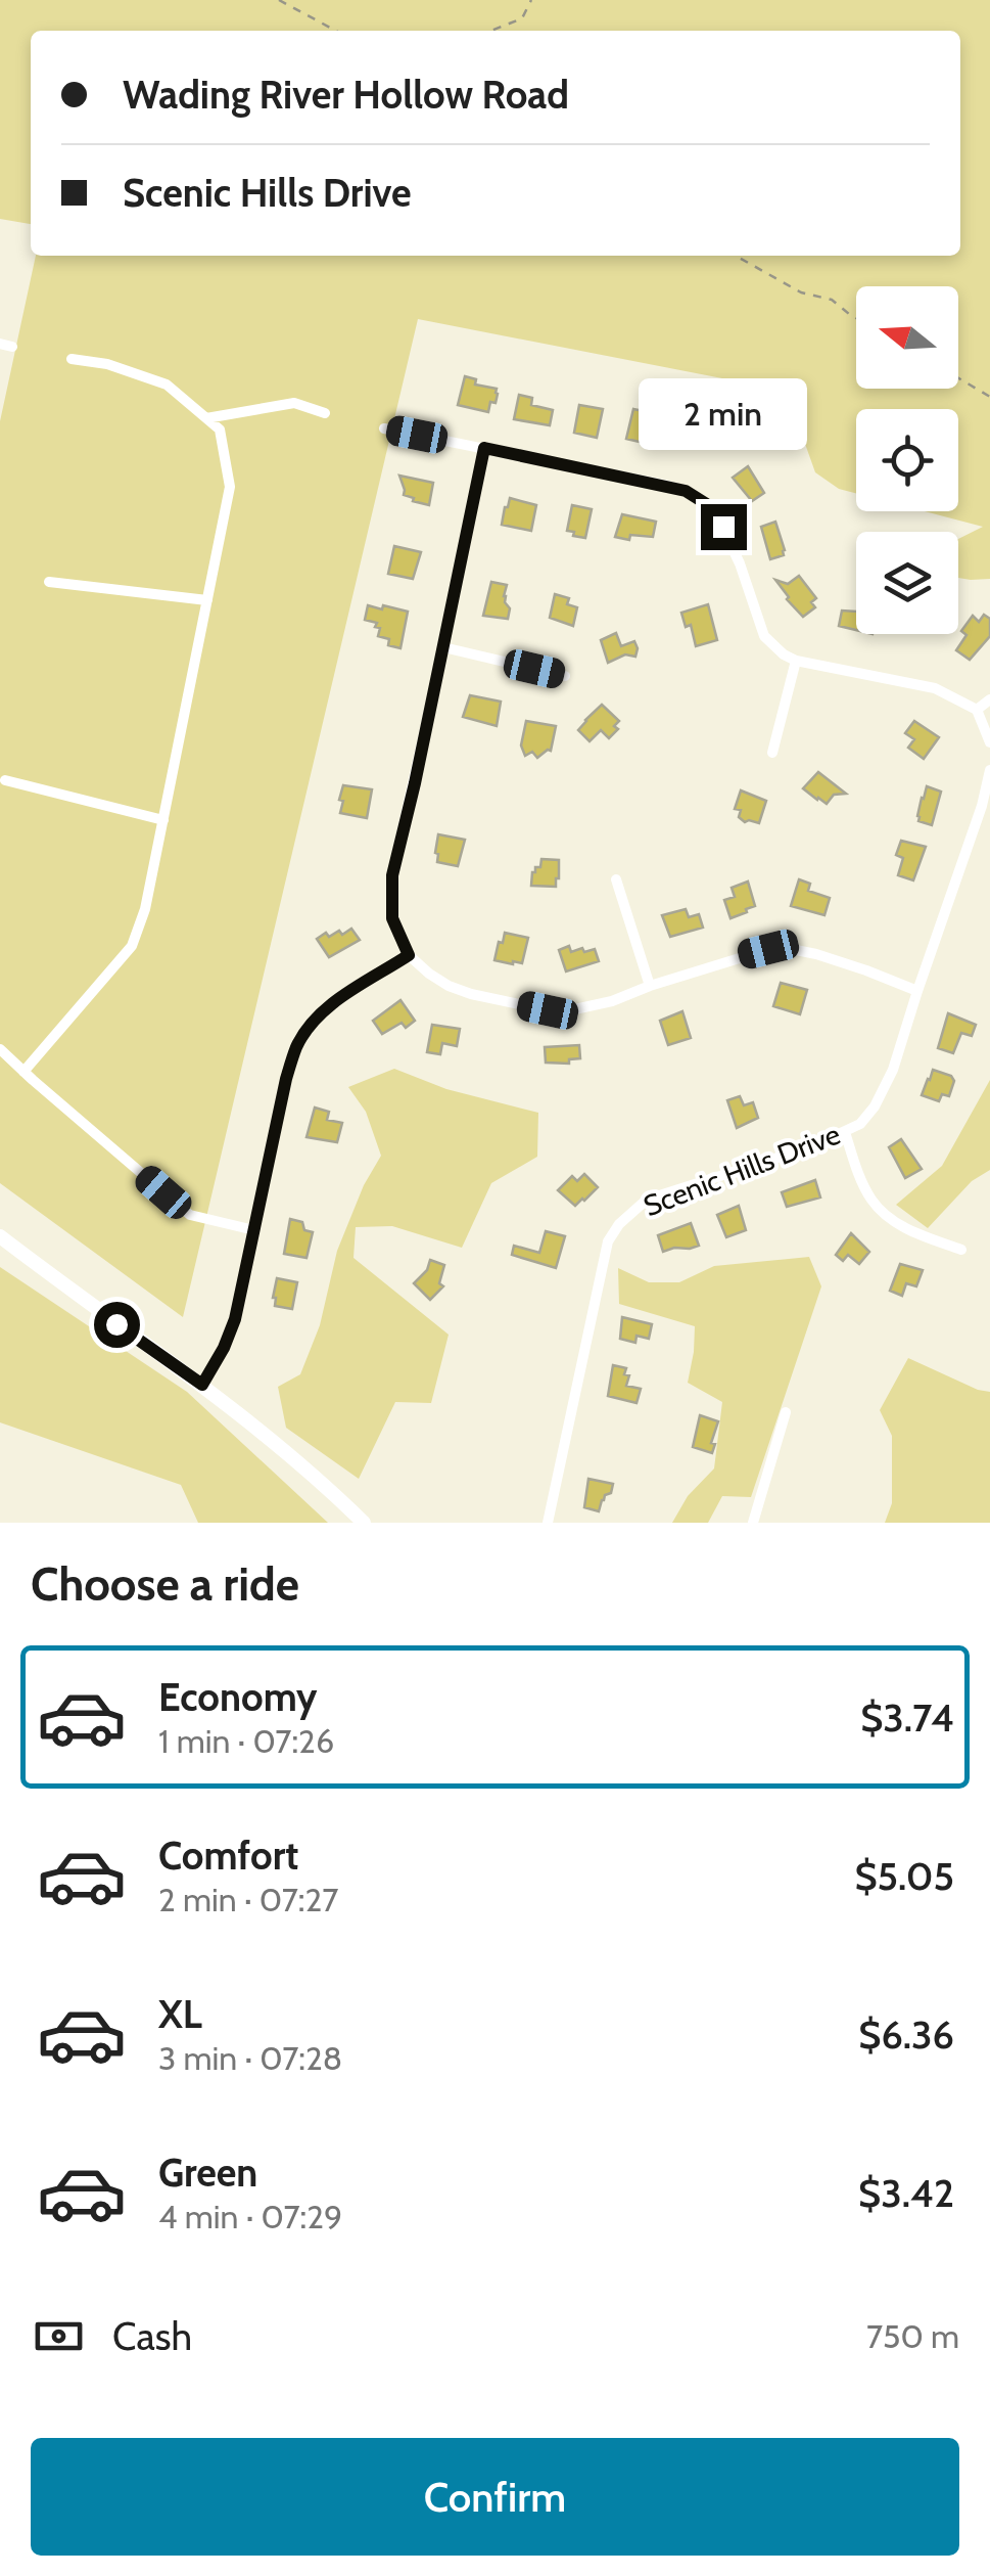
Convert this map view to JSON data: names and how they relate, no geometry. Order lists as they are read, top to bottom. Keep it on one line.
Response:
{"streets":{"street":["Scenic Hills Drive"]},"north":"left","page":{"banner":["Wading River Hollow Road","Scenic Hills Drive"],"bubble":"2 min","heading":"Choose a ride","list":[{"name":"Economy","note":"1 min · 07:26","value":"$3.74"},{"name":"Comfort","note":"2 min · 07:27","value":"$5.05"},{"name":"XL","note":"3 min · 07:28","value":"$6.36"},{"name":"Green","note":"4 min · 07:29","value":"$3.42"}],"pay":["Cash","750 m"],"buttons":"Confirm"}}
